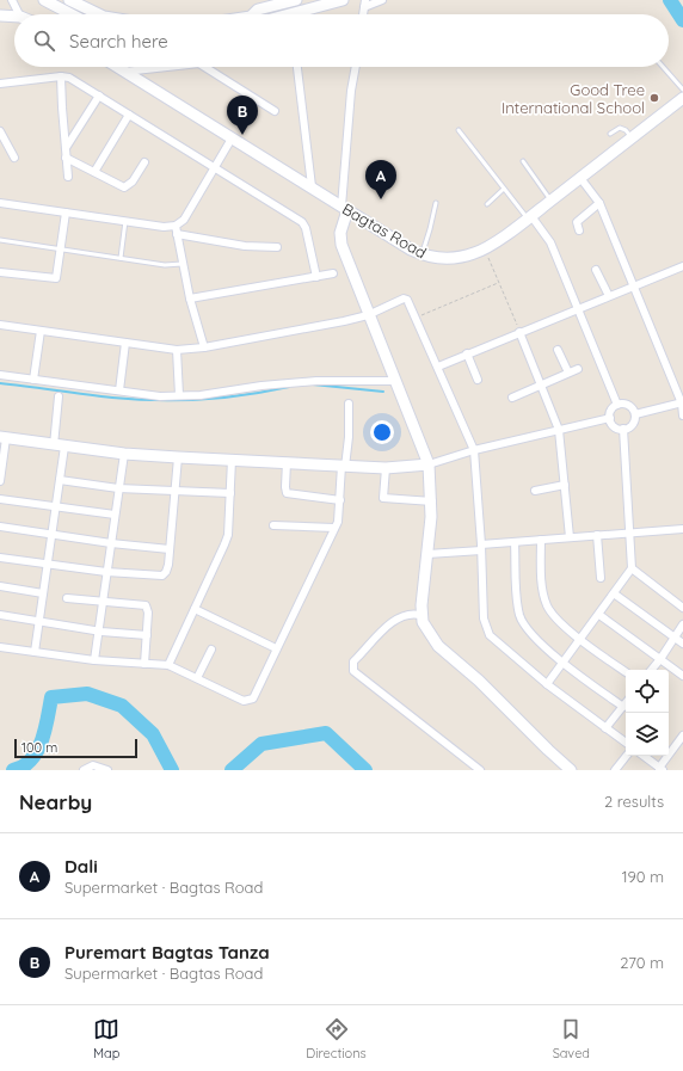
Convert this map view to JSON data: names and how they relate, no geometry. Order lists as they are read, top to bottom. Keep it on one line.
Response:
{"streets":{"street":["Bagtas Road"]},"places":["Good Tree International School"],"scale_bar":"100 m","page":{"search":"Search here","pins":["B","A"],"scale":"100 m","heading":["Nearby","2 results"],"list":[{"mark":"A","name":"Dali","note":"Supermarket · Bagtas Road","value":"190 m"},{"mark":"B","name":"Puremart Bagtas Tanza","note":"Supermarket · Bagtas Road","value":"270 m"}],"nav":["Map","Directions","Saved"]}}
